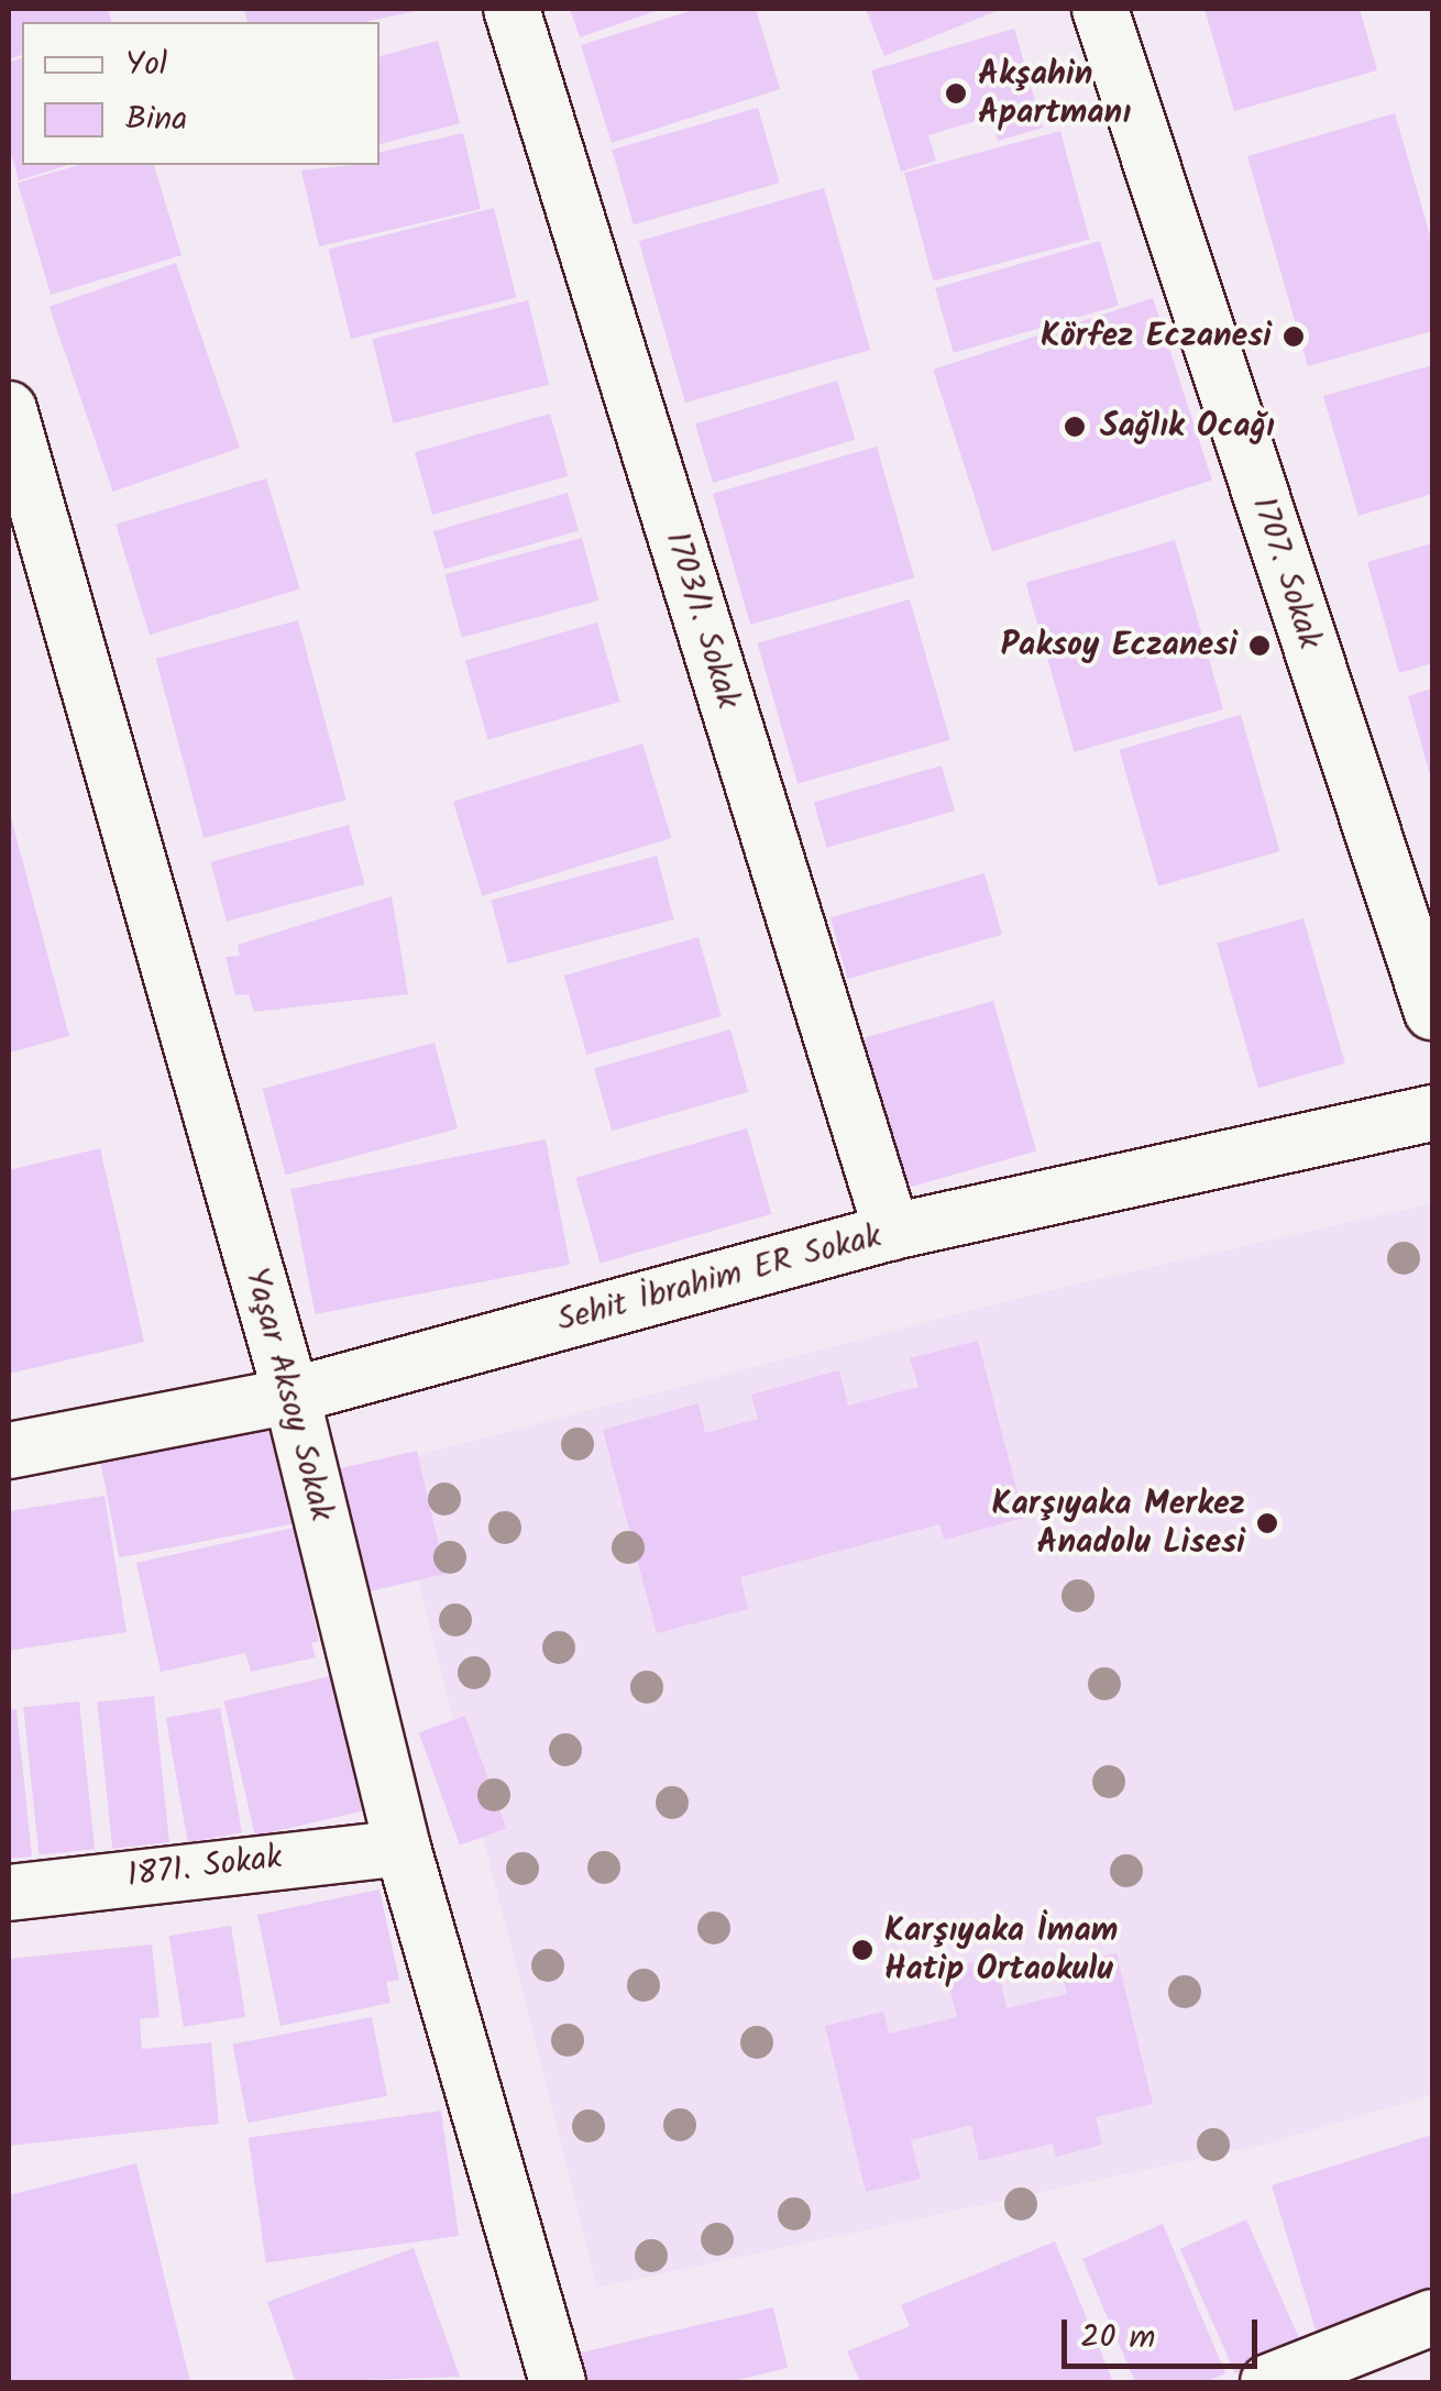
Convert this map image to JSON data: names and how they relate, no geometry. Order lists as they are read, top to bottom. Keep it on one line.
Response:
{"streets":{"street":["1707. Sokak","1703/1. Sokak","Sehit İbrahim ER Sokak","Yaşar Aksoy Sokak","1871. Sokak"]},"crossings":[["1703/1. Sokak","Sehit İbrahim ER Sokak"],["Sehit İbrahim ER Sokak","Yaşar Aksoy Sokak"],["Yaşar Aksoy Sokak","1871. Sokak"]],"places":["Akşahin Apartmanı","Körfez Eczanesi","Sağlık Ocağı","Paksoy Eczanesi","Karşıyaka Merkez Anadolu Lisesi","Karşıyaka İmam Hatip Ortaokulu"],"legend":["Yol","Bina"],"scale_bar":"20 m"}
